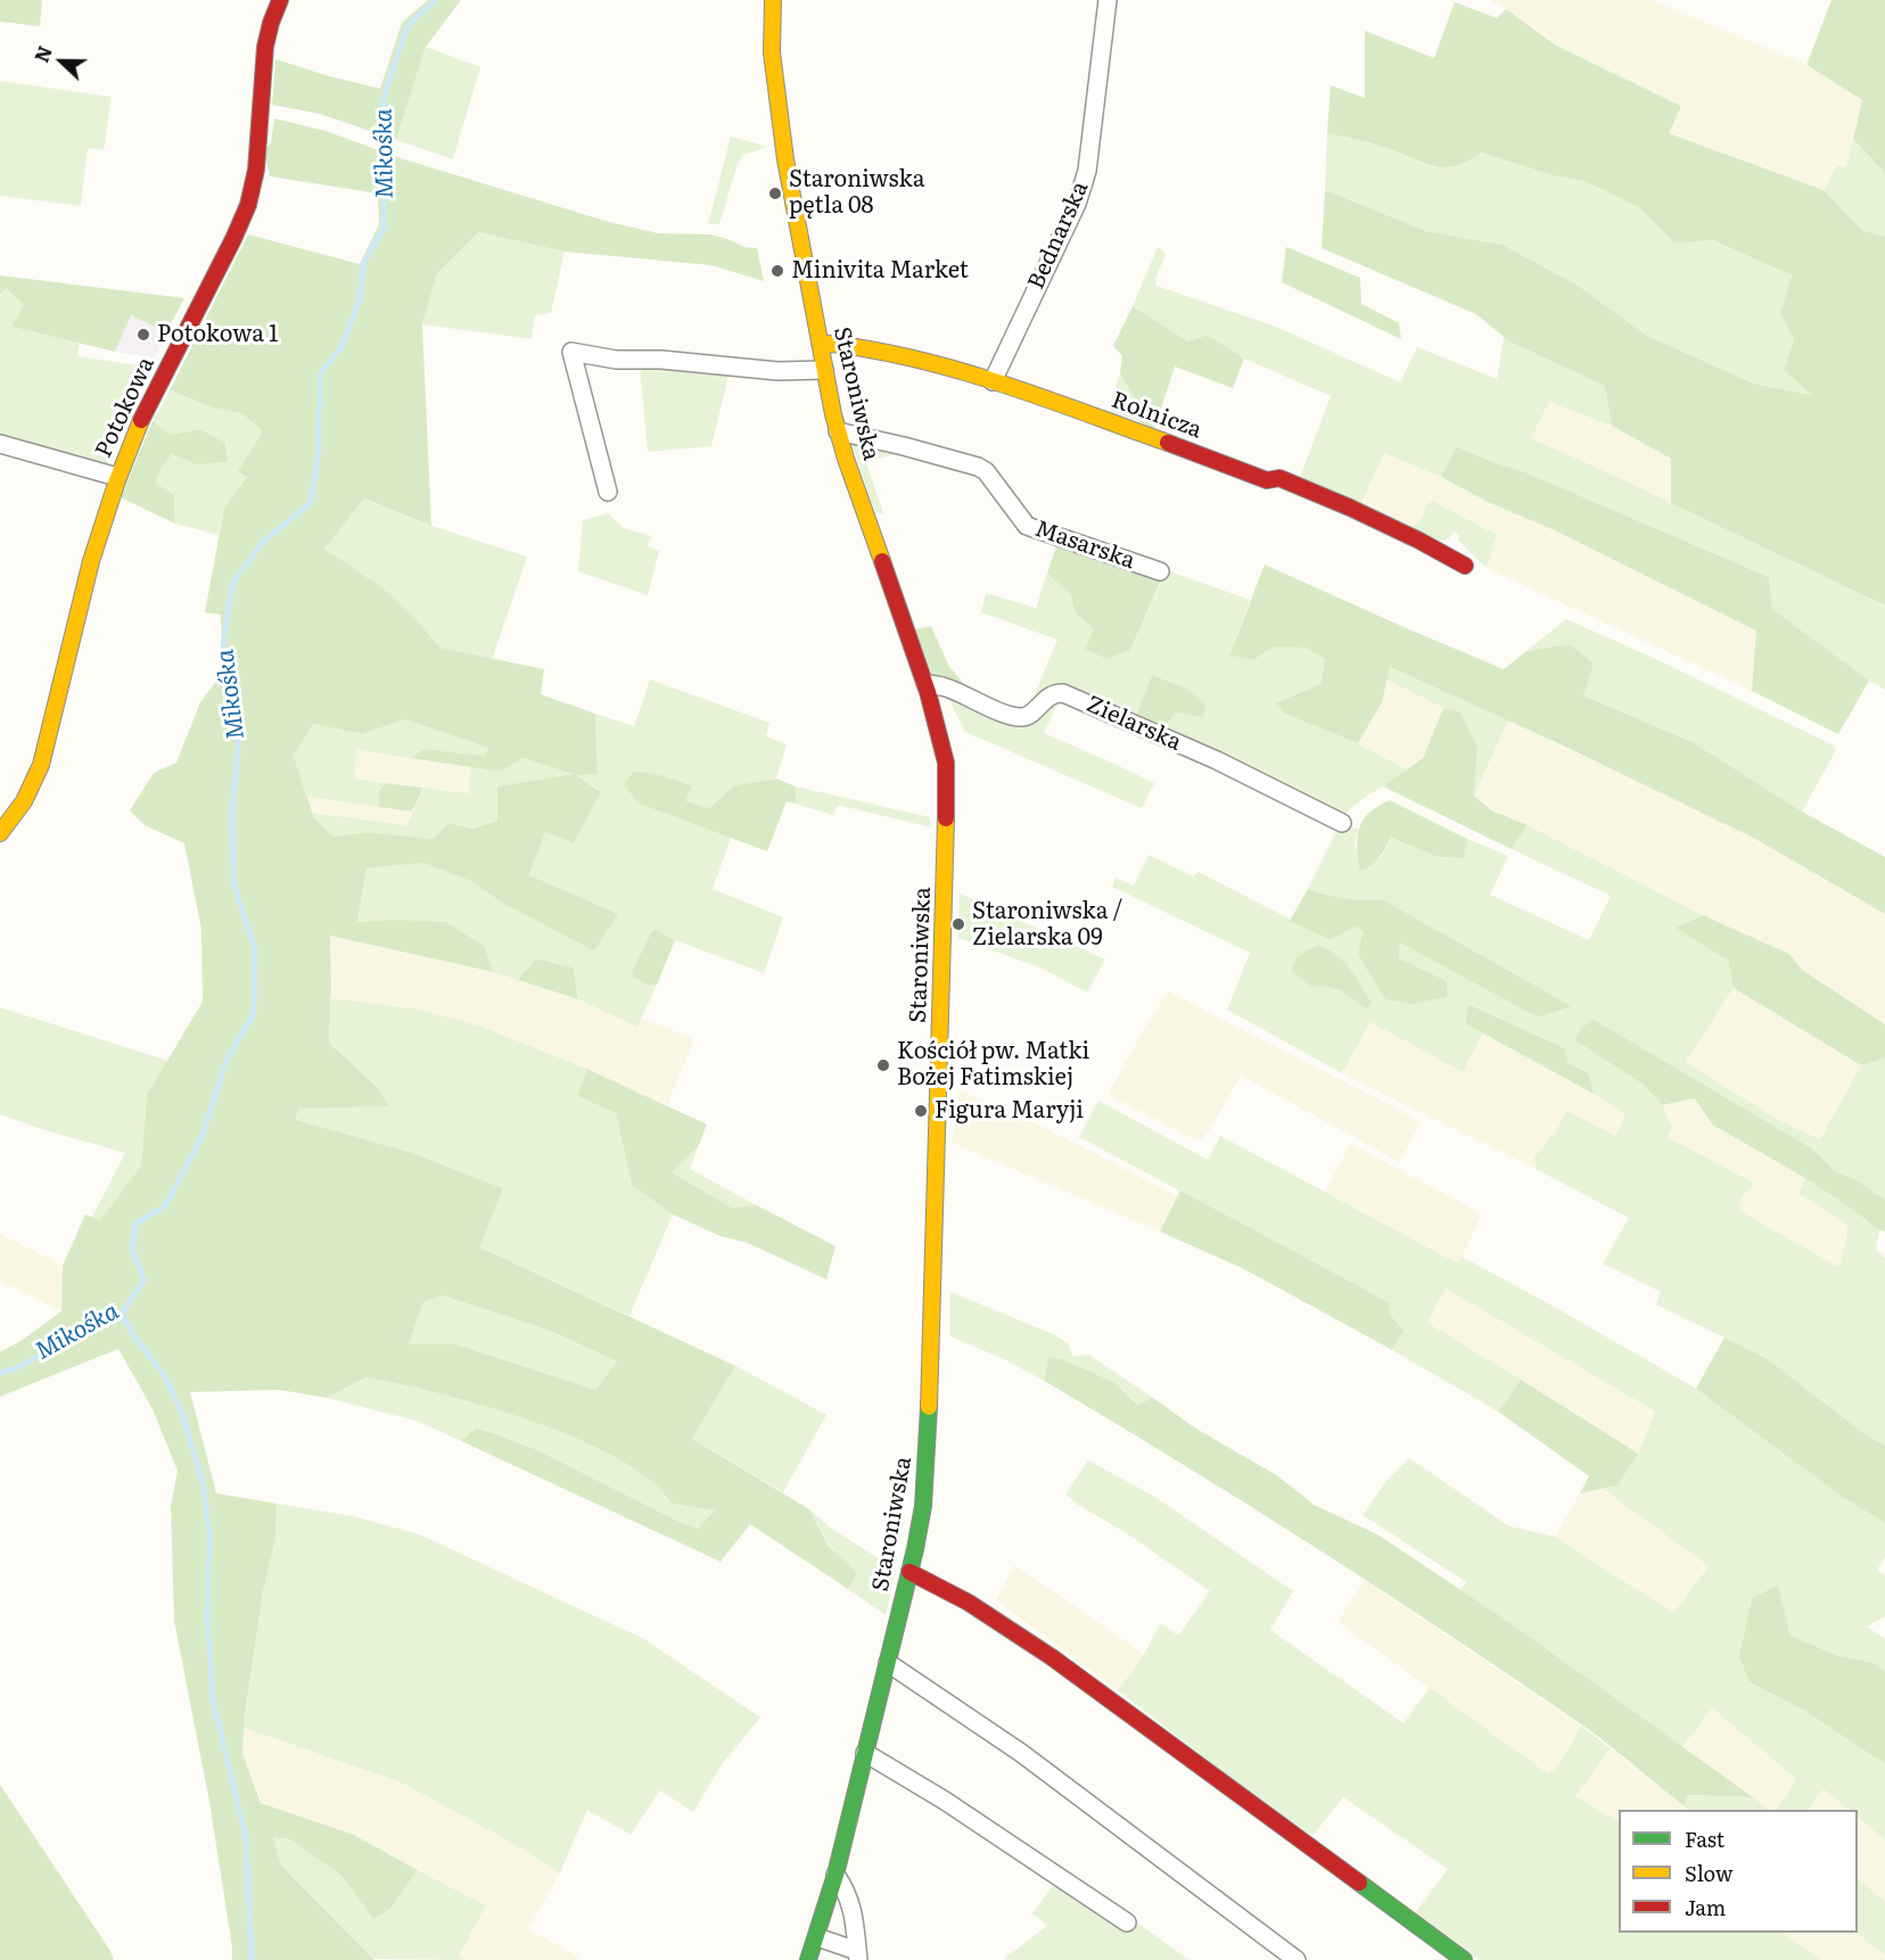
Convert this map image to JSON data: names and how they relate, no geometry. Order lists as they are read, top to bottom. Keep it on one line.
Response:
{"streets":{"street":["Bednarska","Staroniwska","Potokowa","Rolnicza","Masarska","Zielarska"]},"crossings":[["Bednarska","Rolnicza"],["Staroniwska","Rolnicza"],["Staroniwska","Masarska"],["Staroniwska","Zielarska"]],"water":["Mikośka"],"places":["Staroniwska pętla 08","Minivita Market","Potokowa 1","Staroniwska / Zielarska 09","Kościół pw. Matki Bożej Fatimskiej","Figura Maryji"],"legend":["Fast","Slow","Jam"],"north":"left"}
